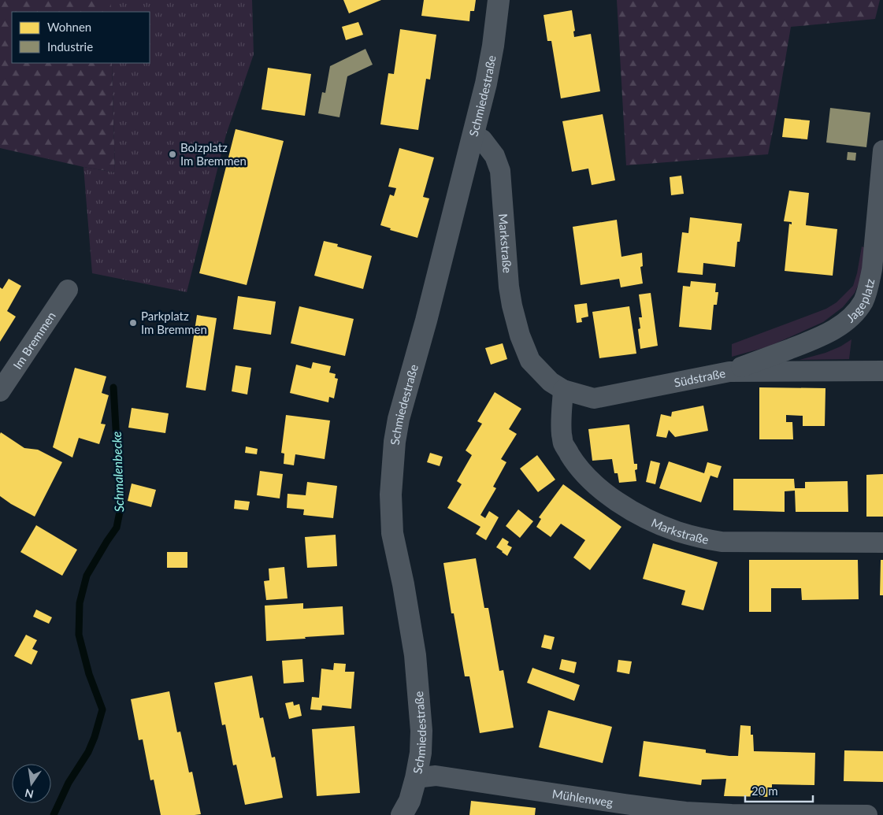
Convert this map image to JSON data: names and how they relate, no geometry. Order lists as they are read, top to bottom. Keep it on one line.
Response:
{"streets":{"main road":["Schmiedestraße"],"street":["Markstraße","Jageplatz","Im Bremmen","Südstraße","Mühlenweg"]},"crossings":[["Schmiedestraße","Markstraße"],["Schmiedestraße","Mühlenweg"],["Markstraße","Südstraße"],["Jageplatz","Südstraße"]],"water":["Schmalenbecke"],"places":["Bolzplatz Im Bremmen","Parkplatz Im Bremmen"],"legend":["Wohnen","Industrie"],"scale_bar":"20 m","north":"bottom"}
